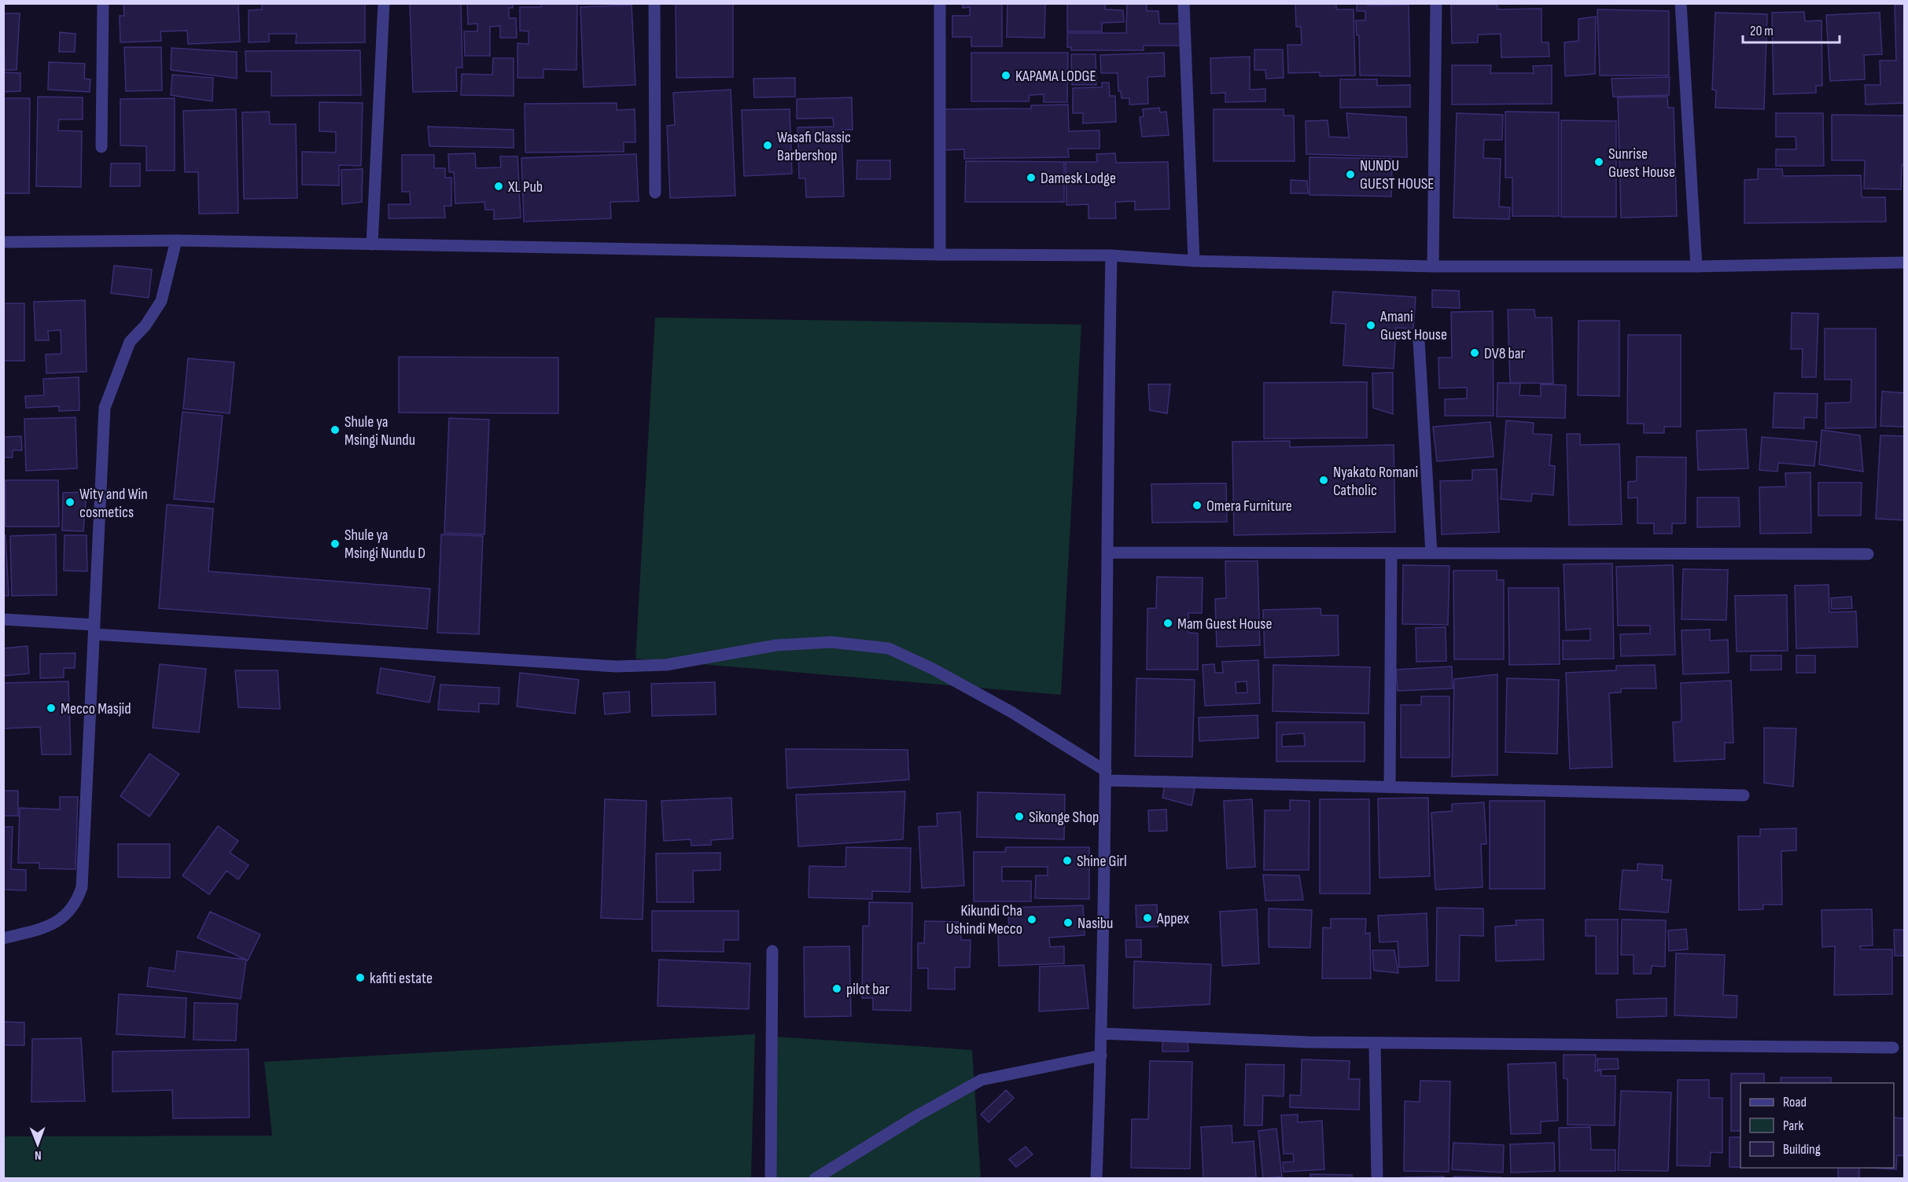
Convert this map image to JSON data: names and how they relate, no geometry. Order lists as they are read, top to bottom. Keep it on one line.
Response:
{"places":["KAPAMA LODGE","Wasafi Classic Barbershop","Sunrise Guest House","NUNDU GUEST HOUSE","Damesk Lodge","XL Pub","Amani Guest House","DV8 bar","Shule ya Msingi Nundu","Nyakato Romani Catholic","Wity and Win cosmetics","Omera Furniture","Shule ya Msingi Nundu D","Mam Guest House","Mecco Masjid","Sikonge Shop","Shine Girl","Appex","Kikundi Cha Ushindi Mecco","Nasibu","kafiti estate","pilot bar"],"legend":["Road","Park","Building"],"scale_bar":"20 m","north":"bottom"}
